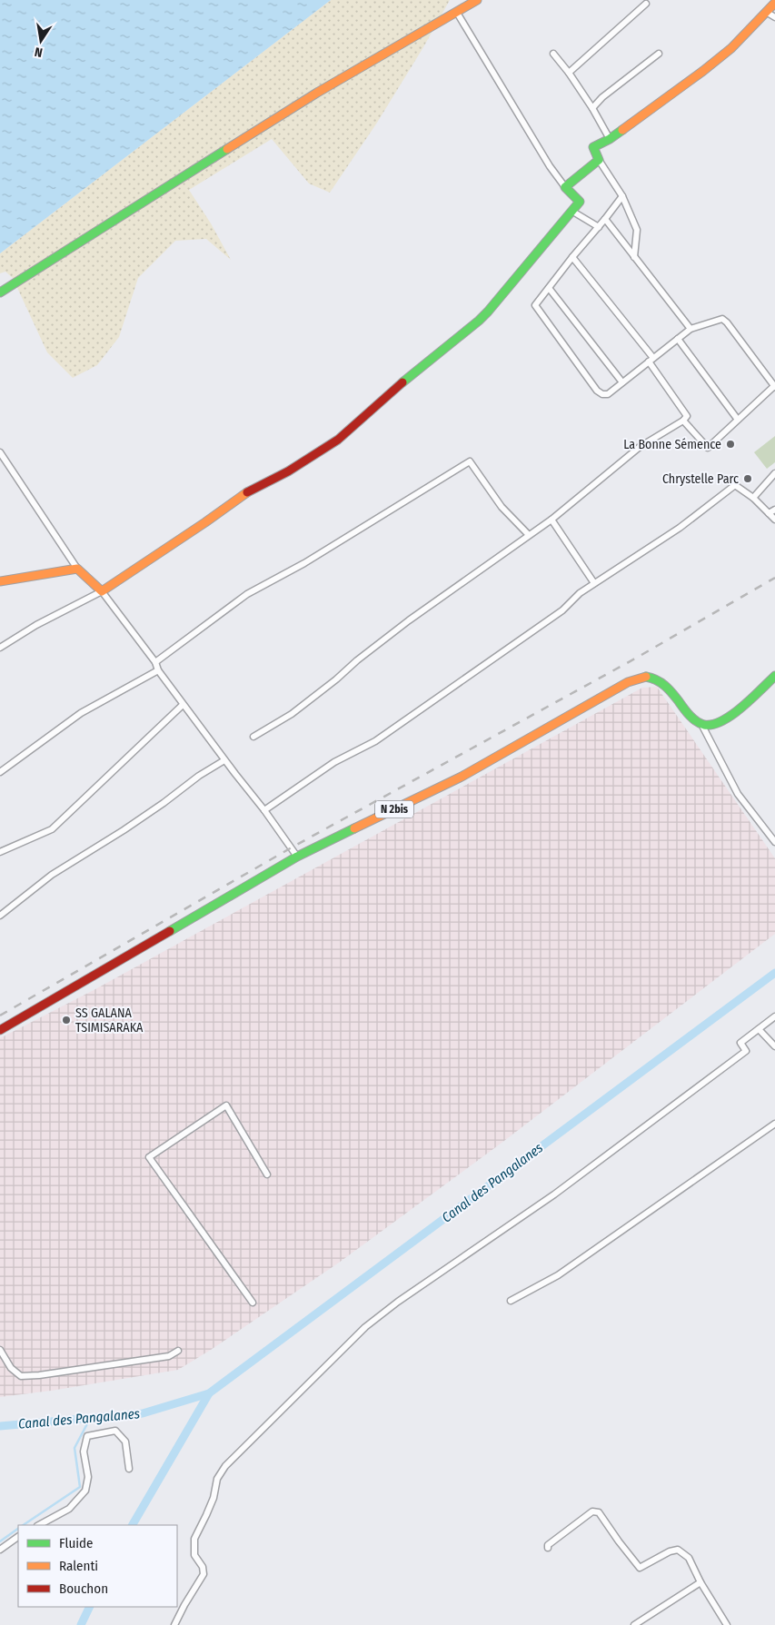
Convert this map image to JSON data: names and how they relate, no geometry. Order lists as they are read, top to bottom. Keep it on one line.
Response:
{"streets":{"main road":["N 2bis"]},"water":["Canal des Pangalanes"],"places":["La Bonne Sémence","Chrystelle Parc","SS GALANA TSIMISARAKA"],"legend":["Fluide","Ralenti","Bouchon"],"north":"bottom"}
